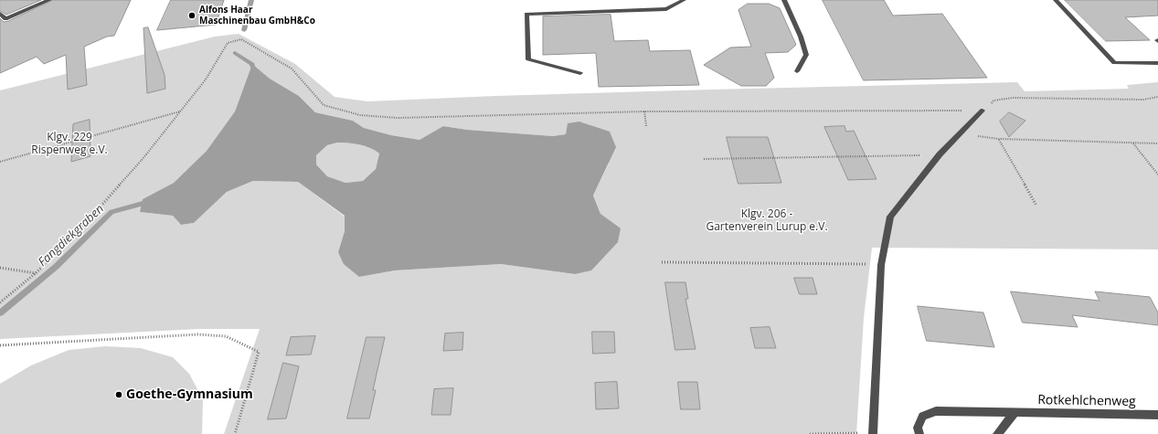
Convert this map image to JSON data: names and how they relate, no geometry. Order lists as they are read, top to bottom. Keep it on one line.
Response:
{"streets":{"street":["Rotkehlchenweg"]},"water":["Fangdiekgraben"],"parks":["Klgv. 229 Rispenweg e.V.","Klgv. 206 - Gartenverein Lurup e.V."],"places":["Alfons Haar Maschinenbau GmbH&Co","Goethe-Gymnasium"]}
